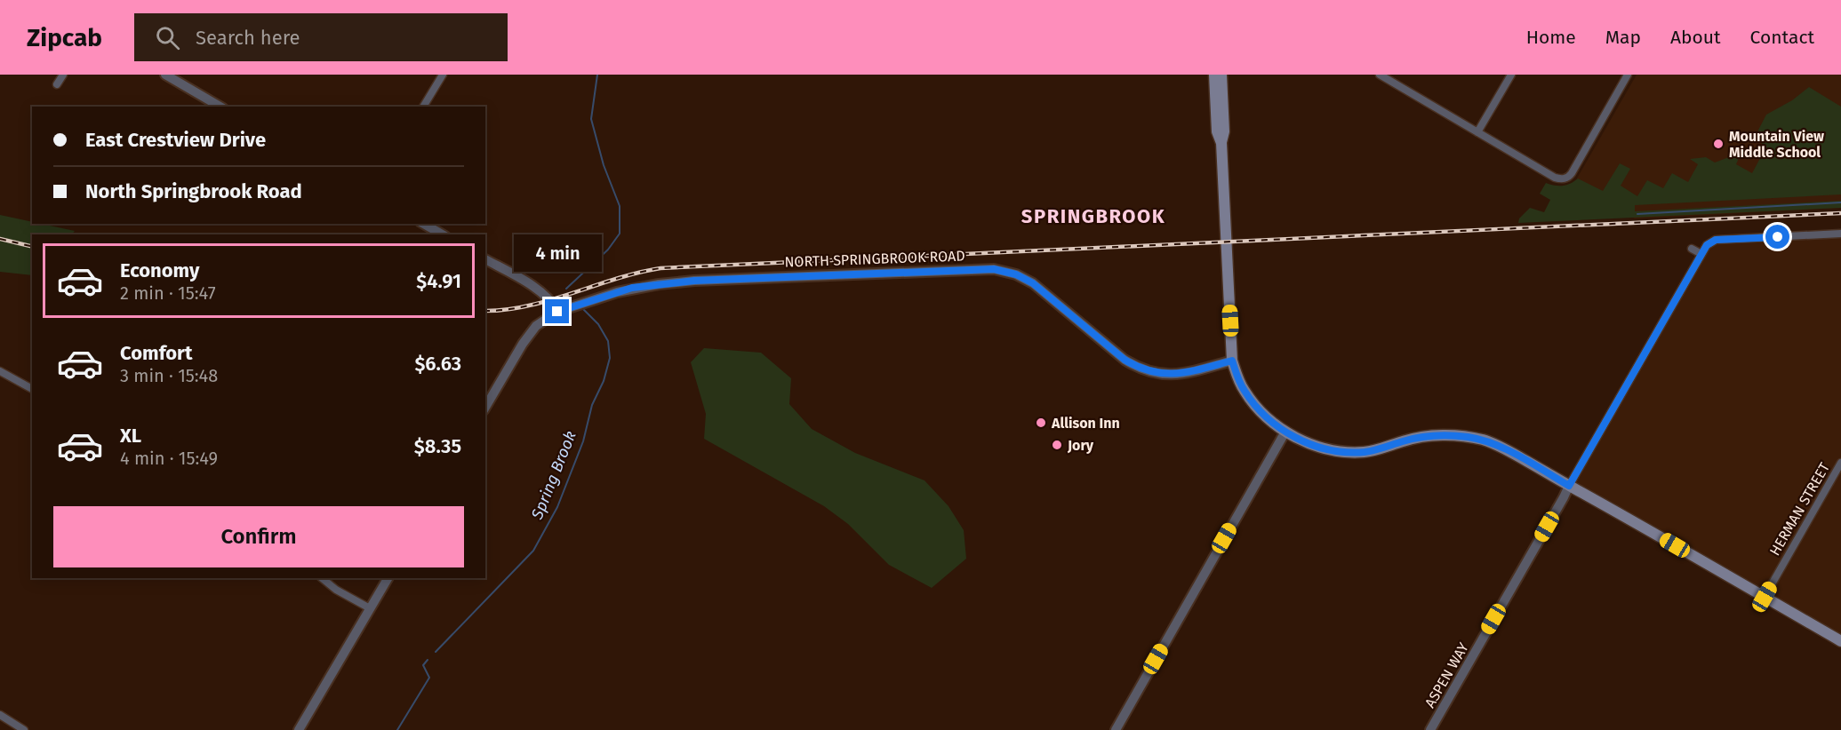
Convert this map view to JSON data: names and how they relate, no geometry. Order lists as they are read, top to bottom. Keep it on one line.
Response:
{"streets":{"street":["NORTH SPRINGBROOK ROAD","HERMAN STREET","ASPEN WAY"]},"districts":["SPRINGBROOK"],"water":["Spring Brook"],"places":["Mountain View Middle School","Allison Inn","Jory"],"page":{"header":"Zipcab","search":"Search here","nav":["Home","Map","About","Contact"],"banner":["East Crestview Drive","North Springbrook Road"],"bubble":"4 min","list":[{"name":"Economy","note":"2 min · 15:47","value":"$4.91"},{"name":"Comfort","note":"3 min · 15:48","value":"$6.63"},{"name":"XL","note":"4 min · 15:49","value":"$8.35"}],"buttons":"Confirm"}}
